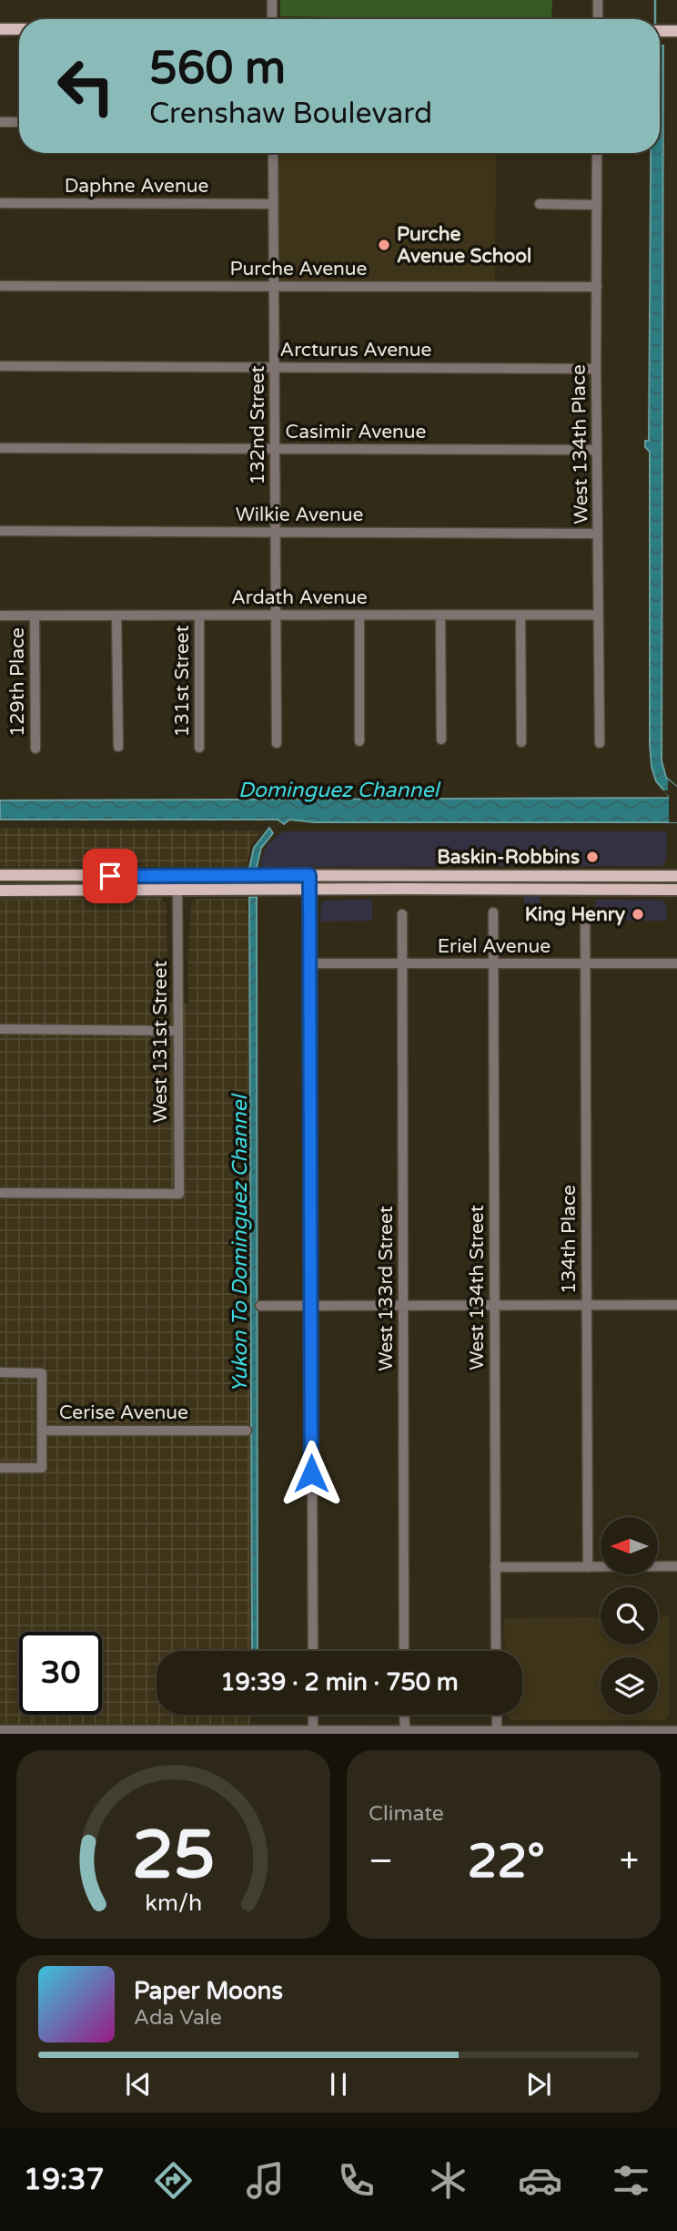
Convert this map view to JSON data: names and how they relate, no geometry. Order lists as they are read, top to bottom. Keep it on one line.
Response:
{"streets":{"street":["Daphne Avenue","Purche Avenue","Arcturus Avenue","132nd Street","Casimir Avenue","West 134th Place","Wilkie Avenue","Ardath Avenue","131st Street","129th Place","Eriel Avenue","West 131st Street","134th Place","West 134th Street","West 133rd Street","Cerise Avenue"]},"crossings":[["Daphne Avenue","132nd Street"],["Purche Avenue","132nd Street"],["Purche Avenue","West 134th Place"],["Arcturus Avenue","132nd Street"],["Arcturus Avenue","West 134th Place"],["132nd Street","Casimir Avenue"],["132nd Street","Wilkie Avenue"],["132nd Street","Ardath Avenue"],["Casimir Avenue","West 134th Place"],["West 134th Place","Wilkie Avenue"],["West 134th Place","Ardath Avenue"],["Ardath Avenue","131st Street"],["Ardath Avenue","129th Place"],["Eriel Avenue","134th Place"],["Eriel Avenue","West 134th Street"],["Eriel Avenue","West 133rd Street"]],"water":["Dominguez Channel","Yukon To Dominguez Channel"],"places":["Purche Avenue School","Baskin-Robbins","King Henry"],"north":"left","page":{"turn":["560 m","Crenshaw Boulevard"],"limit":"30","trip":"19:39 · 2 min · 750 m","tile":"Climate","heat":["−","22°","+"],"song":["Paper Moons","Ada Vale"],"tabs":"19:37","gauge":["25","km/h"]}}
